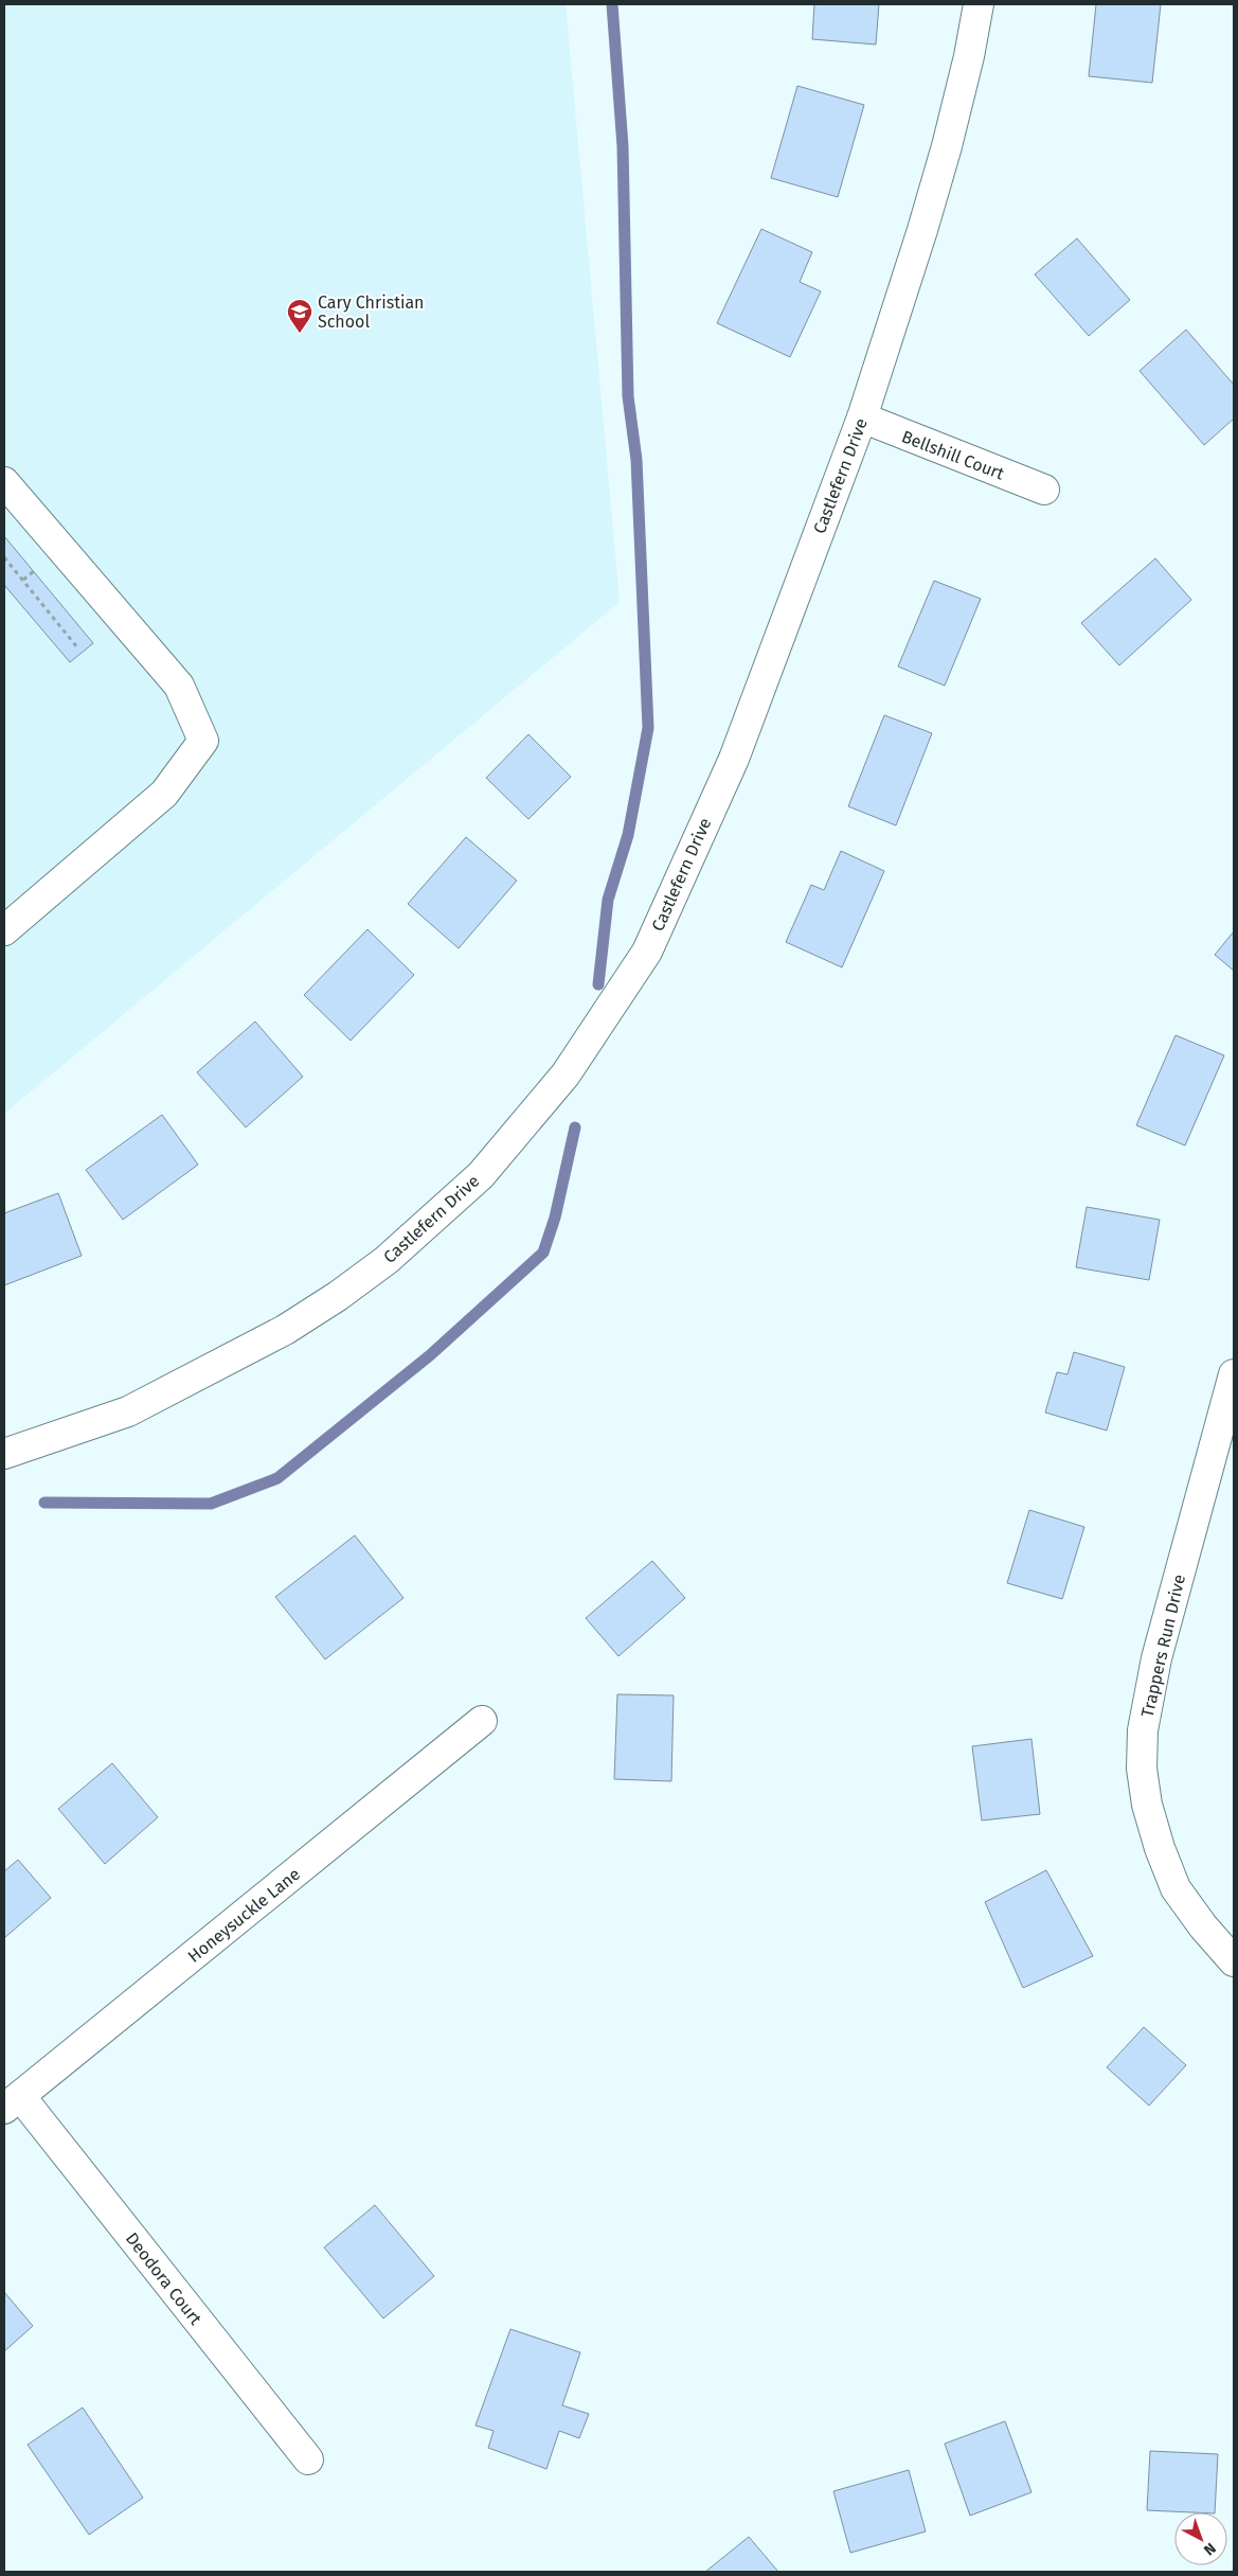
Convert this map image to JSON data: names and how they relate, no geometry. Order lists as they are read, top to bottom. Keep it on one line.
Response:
{"streets":{"street":["Bellshill Court","Castlefern Drive","Trappers Run Drive","Honeysuckle Lane","Deodora Court"]},"crossings":[["Bellshill Court","Castlefern Drive"],["Honeysuckle Lane","Deodora Court"]],"places":{"school or university":["Cary Christian School"]},"north":"bottom right"}
